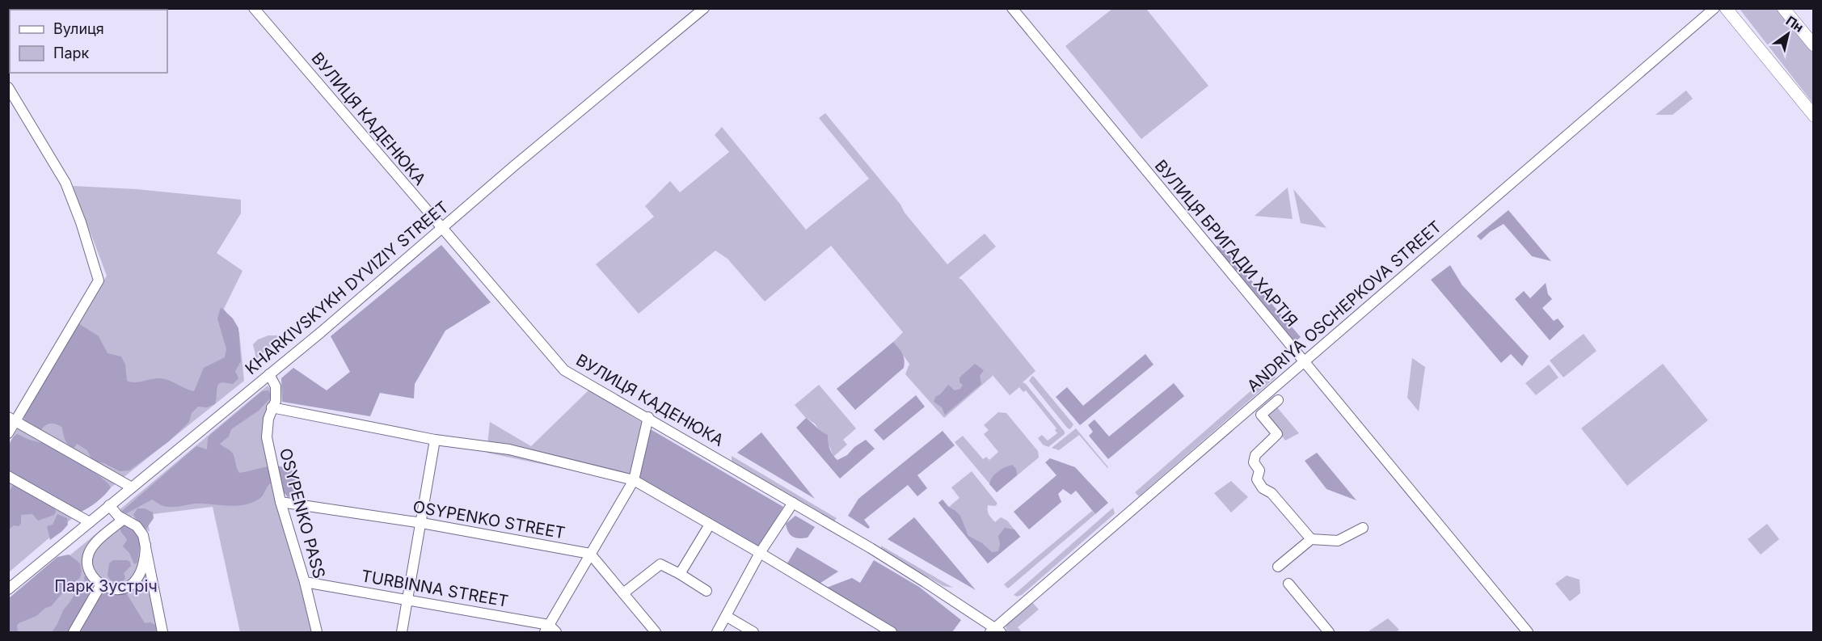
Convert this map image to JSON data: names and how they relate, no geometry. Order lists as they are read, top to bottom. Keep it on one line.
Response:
{"streets":{"street":["ВУЛИЦЯ КАДЕНЮКА","ВУЛИЦЯ БРИГАДИ ХАРТІЯ","KHARKIVSKYKH DYVIZIY STREET","ANDRIYA OSCHEPKOVA STREET","OSYPENKO PASS","OSYPENKO STREET","TURBINNA STREET"]},"crossings":[["ВУЛИЦЯ КАДЕНЮКА","KHARKIVSKYKH DYVIZIY STREET"],["ВУЛИЦЯ КАДЕНЮКА","ANDRIYA OSCHEPKOVA STREET"],["ВУЛИЦЯ БРИГАДИ ХАРТІЯ","ANDRIYA OSCHEPKOVA STREET"],["KHARKIVSKYKH DYVIZIY STREET","OSYPENKO PASS"],["OSYPENKO PASS","OSYPENKO STREET"],["OSYPENKO PASS","TURBINNA STREET"]],"parks":["Парк Зустріч"],"legend":["Вулиця","Парк"],"north":"top right"}
